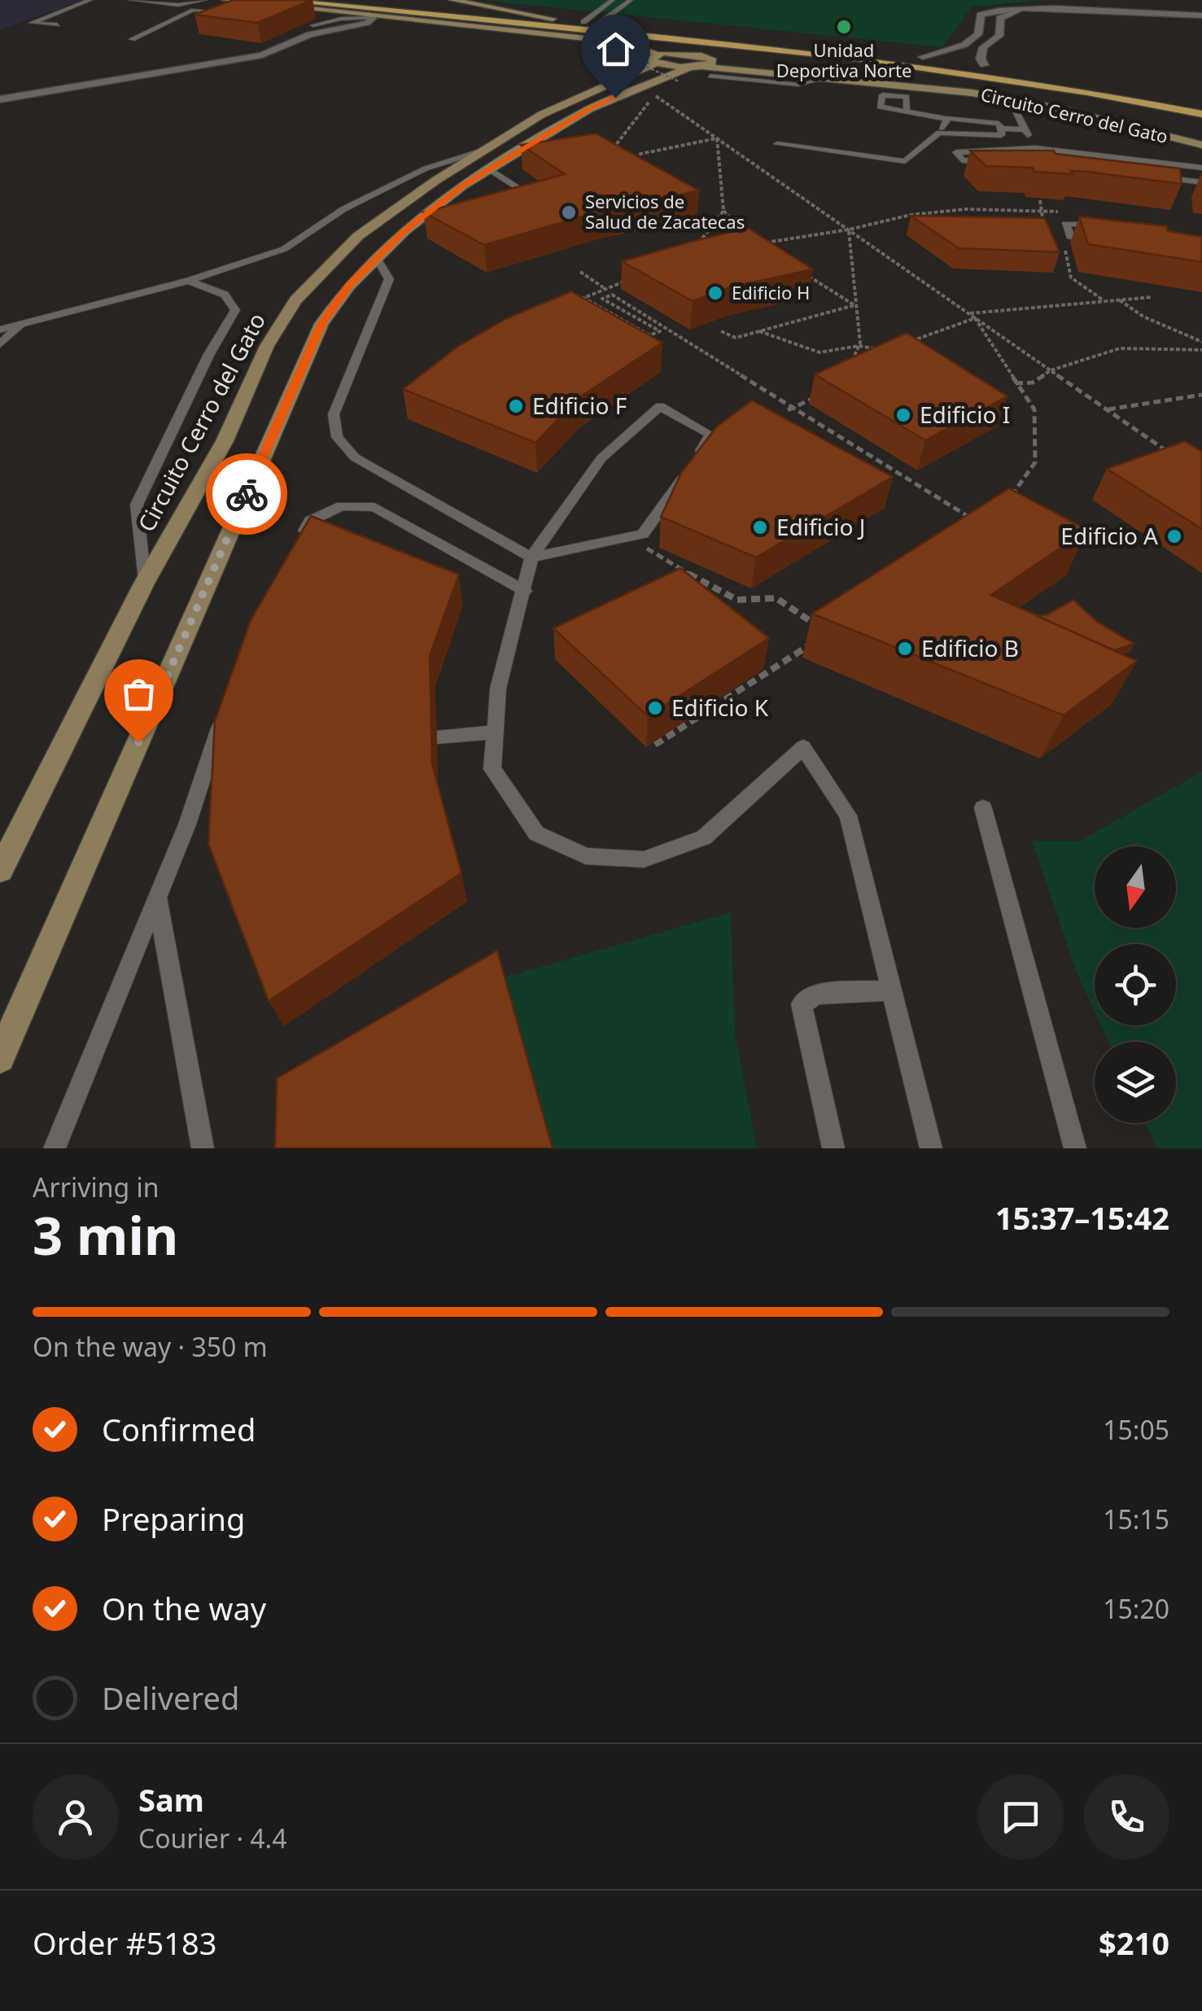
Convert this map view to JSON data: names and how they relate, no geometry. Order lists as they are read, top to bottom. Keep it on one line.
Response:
{"streets":{"street":["Circuito Cerro del Gato"]},"places":["Unidad Deportiva Norte","Servicios de Salud de Zacatecas","Edificio H","Edificio F","Edificio I","Edificio J","Edificio A","Edificio B","Edificio K"],"north":"bottom","page":{"heading":["3 min","Arriving in","15:37–15:42"],"panel":["Sam","Courier · 4.4","Order #5183","$210"],"bar":"On the way · 350 m","list":[["Confirmed","15:05"],["Preparing","15:15"],["On the way","15:20"],"Delivered"]}}
